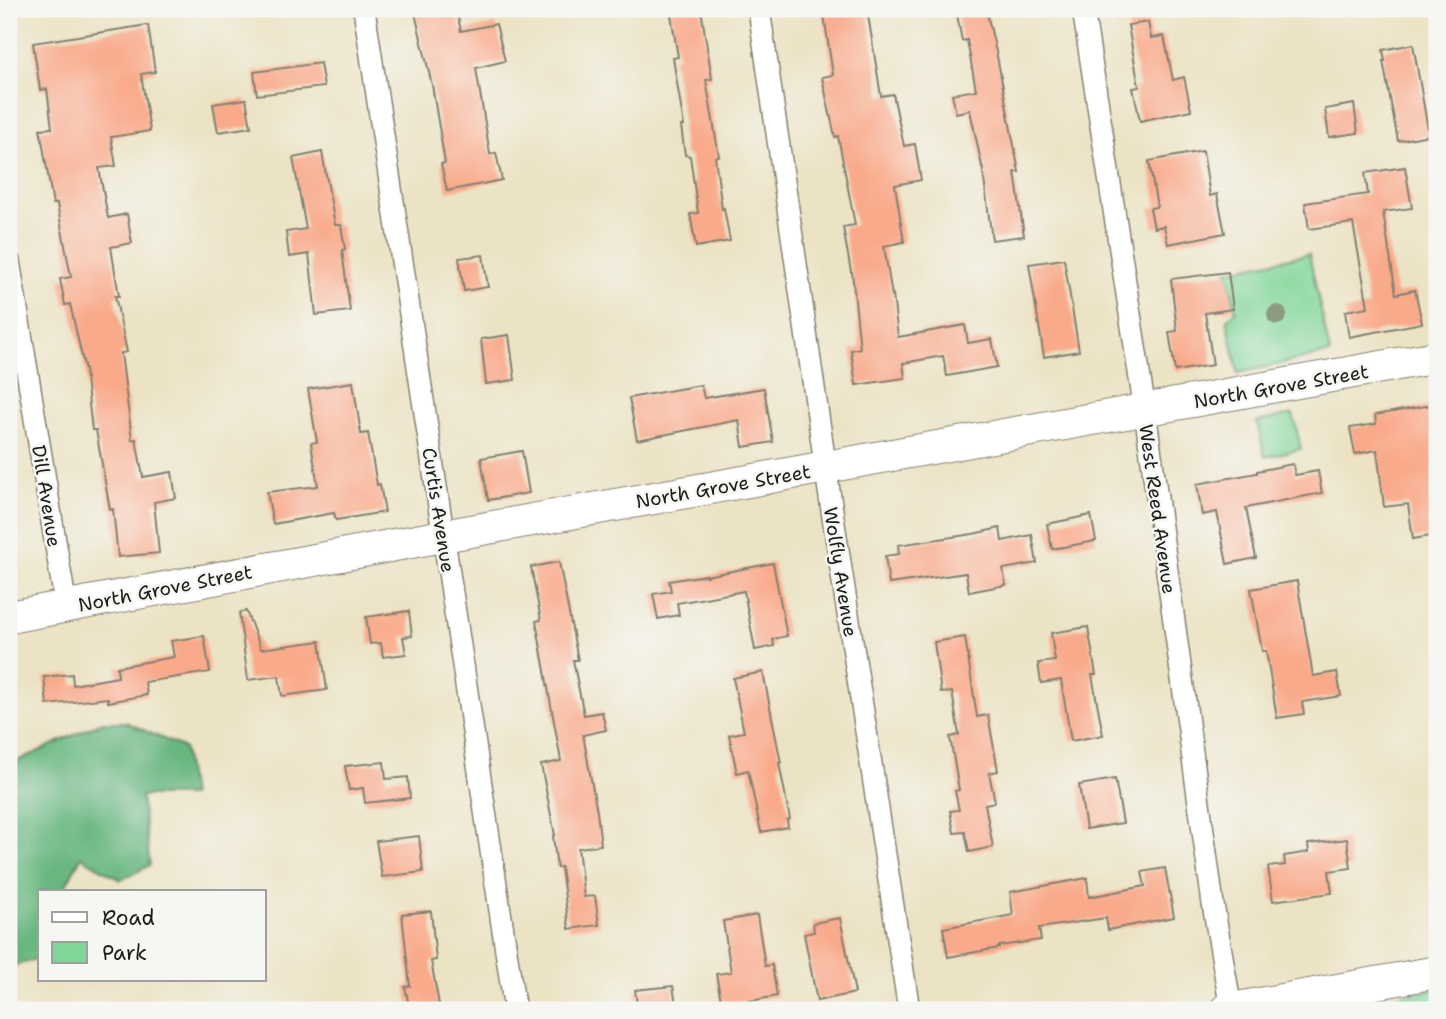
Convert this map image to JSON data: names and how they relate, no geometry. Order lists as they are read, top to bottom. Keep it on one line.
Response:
{"streets":{"street":["North Grove Street","Dill Avenue","West Reed Avenue","Curtis Avenue","Wolfly Avenue"]},"crossings":[["North Grove Street","Dill Avenue"],["North Grove Street","West Reed Avenue"],["North Grove Street","Curtis Avenue"],["North Grove Street","Wolfly Avenue"]],"legend":["Road","Park"]}
